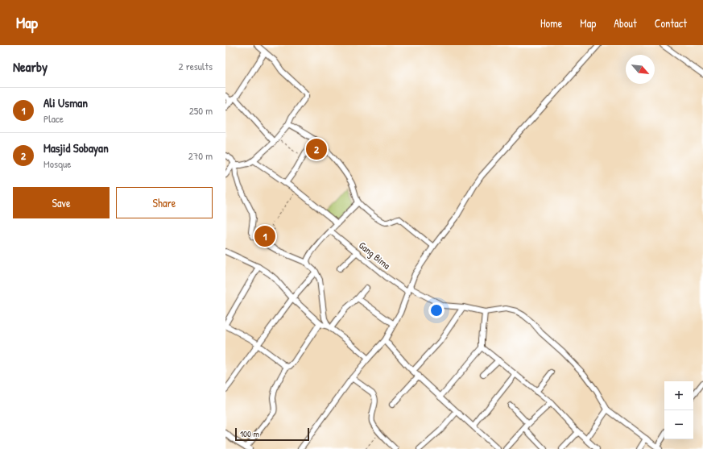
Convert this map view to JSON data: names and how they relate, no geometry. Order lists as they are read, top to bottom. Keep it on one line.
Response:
{"streets":{"street":["Gang Bima"]},"scale_bar":"100 m","north":"bottom right","page":{"header":"Map","nav":["Home","Map","About","Contact"],"heading":["Nearby","2 results"],"list":[{"mark":"1","name":"Ali Usman","note":"Place","value":"250 m"},{"mark":"2","name":"Masjid Sobayan","note":"Mosque","value":"270 m"}],"pins":["2","1"],"buttons":["Save","Share"],"map_buttons":["+","−"],"scale":"100 m"}}
